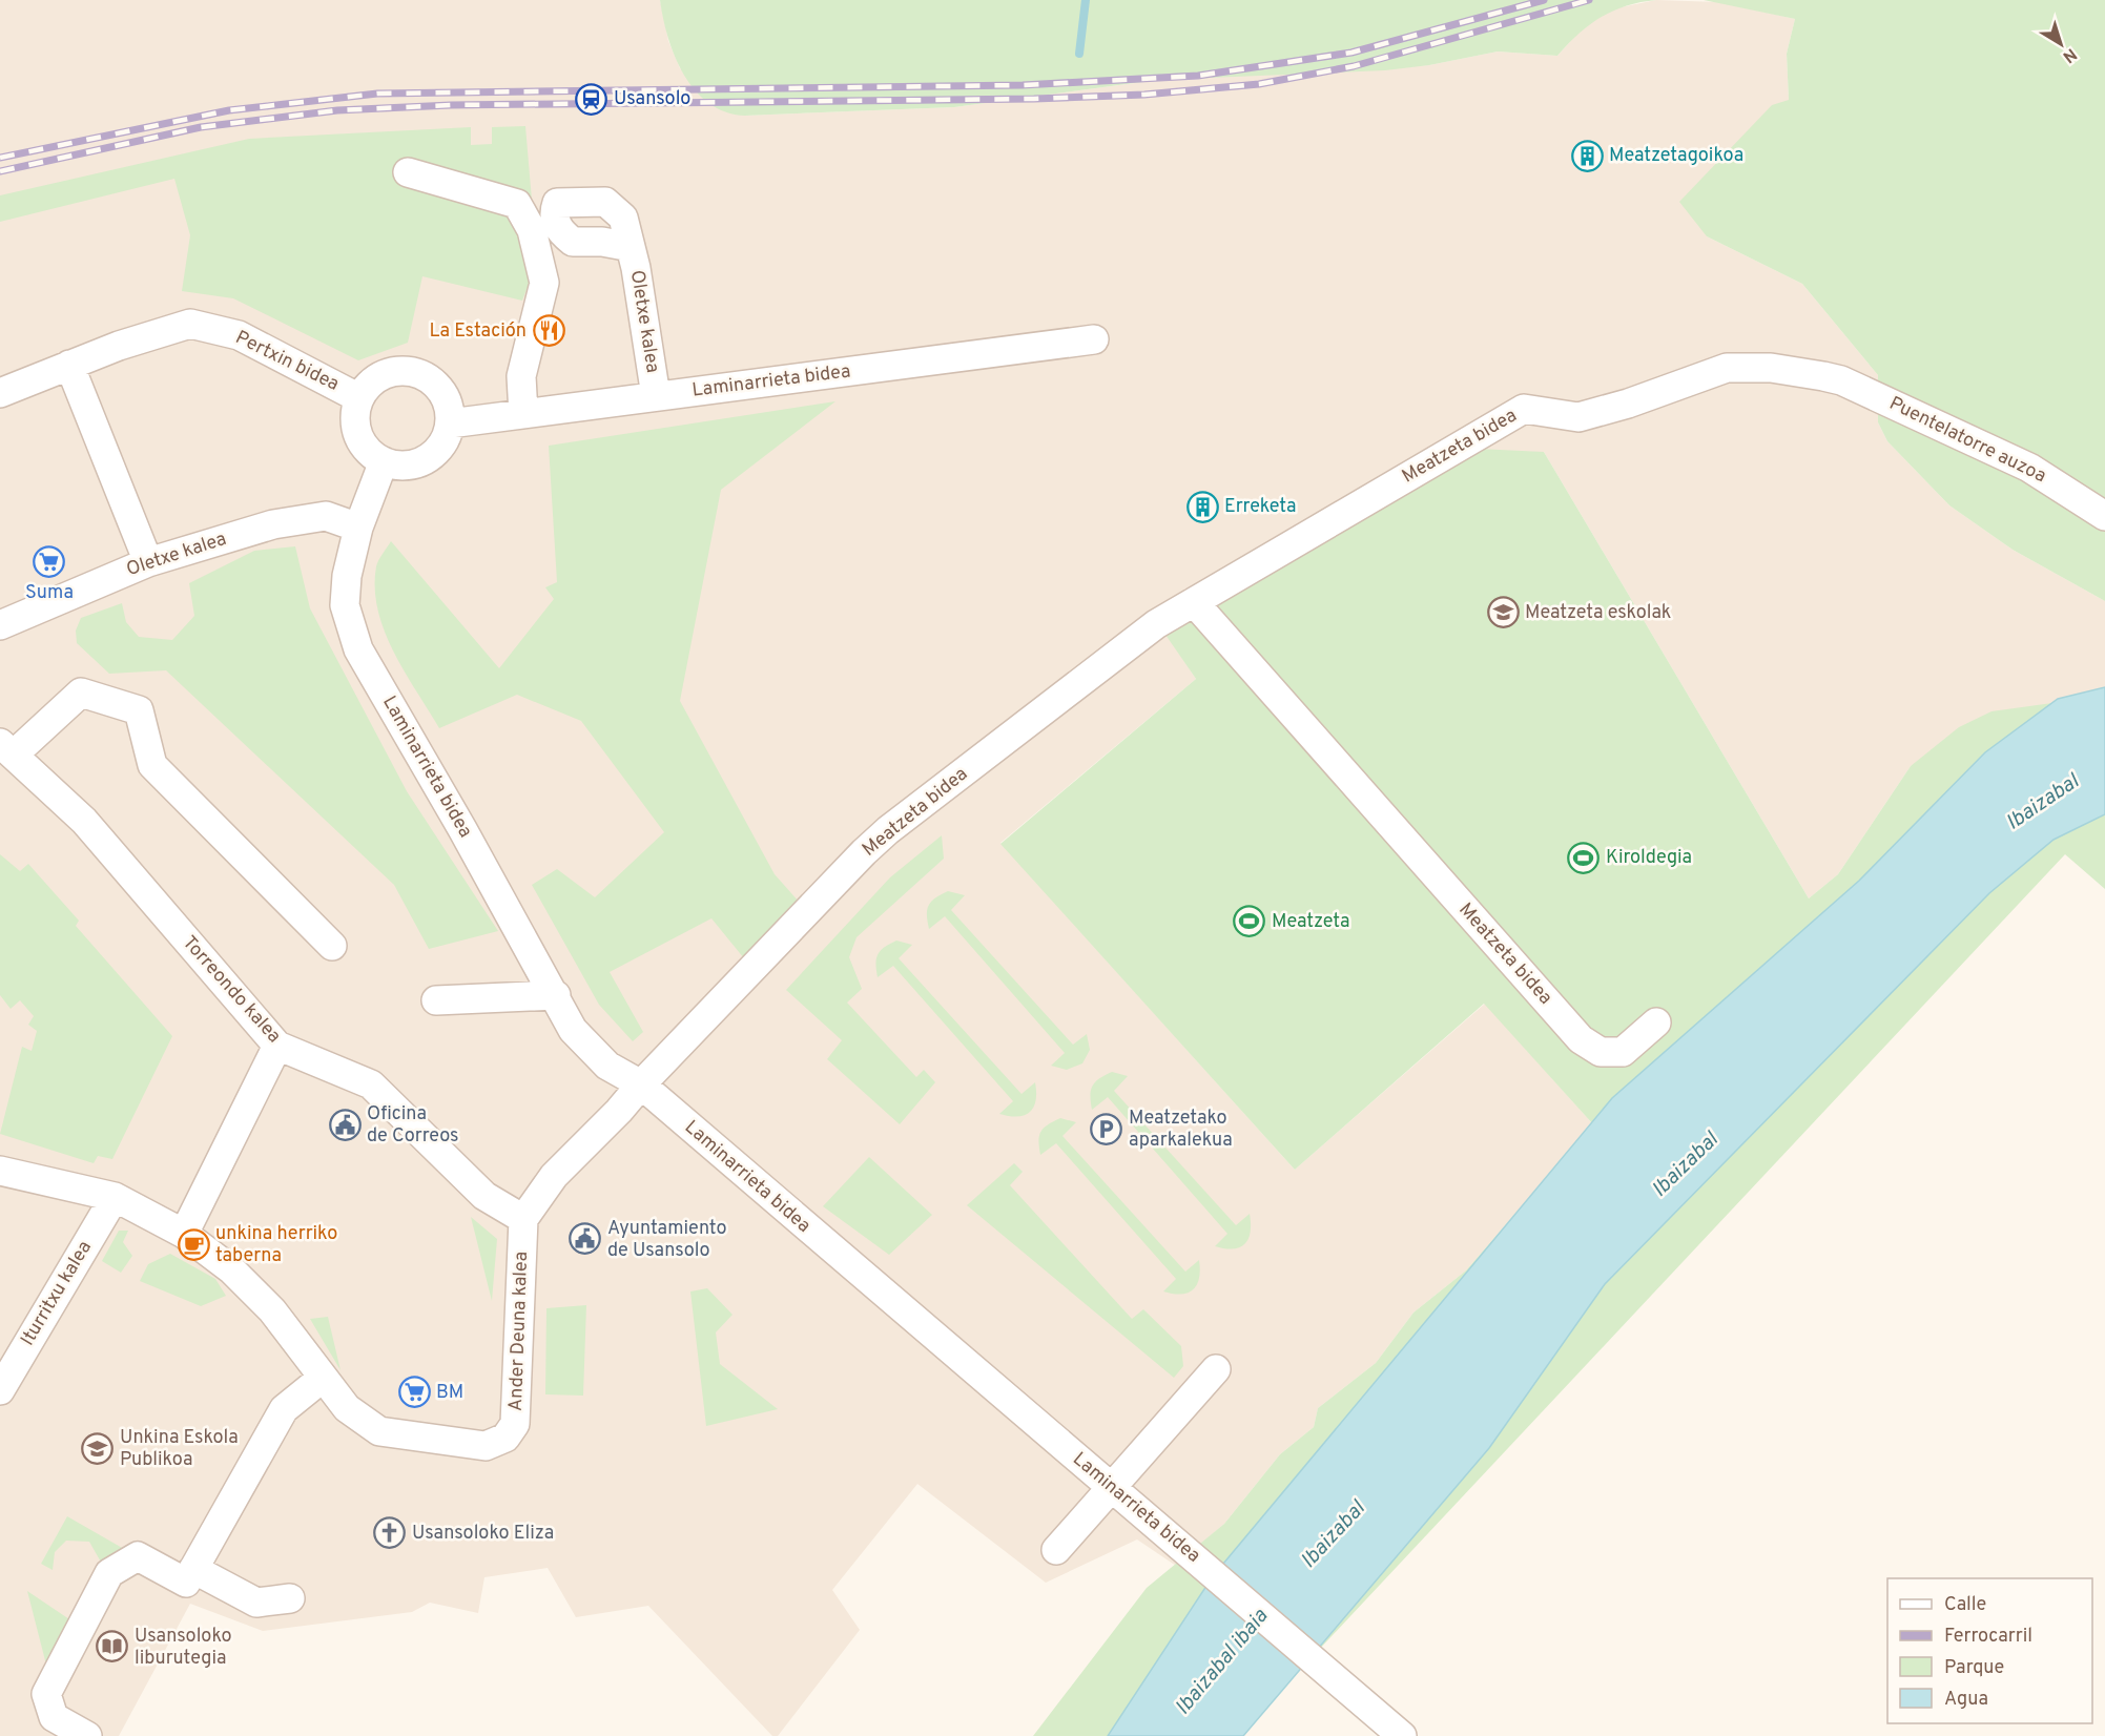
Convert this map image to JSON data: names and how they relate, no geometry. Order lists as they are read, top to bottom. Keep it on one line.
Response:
{"streets":{"street":["Oletxe kalea","Pertxin bidea","Laminarrieta bidea","Puentelatorre auzoa","Meatzeta bidea","Torreondo kalea","Iturritxu kalea","Ander Deuna kalea"]},"crossings":[["Oletxe kalea","Laminarrieta bidea"],["Pertxin bidea","Laminarrieta bidea"],["Laminarrieta bidea","Meatzeta bidea"],["Puentelatorre auzoa","Meatzeta bidea"],["Torreondo kalea","Ander Deuna kalea"],["Iturritxu kalea","Ander Deuna kalea"]],"water":["Ibaizabal","Ibaizabal ibaia"],"places":{"station":["Usansolo"],"building":["Meatzetagoikoa","Erreketa"],"restaurant":["La Estación"],"supermarket":["Suma","BM"],"school or university":["Meatzeta eskolak","Unkina Eskola Publikoa"],"sports":["Kiroldegia","Meatzeta"],"public building":["Oficina de Correos","Ayuntamiento de Usansolo"],"parking":["Meatzetako aparkalekua"],"cafe":["unkina herriko taberna"],"church":["Usansoloko Eliza"],"library":["Usansoloko liburutegia"]},"legend":["Calle","Ferrocarril","Parque","Agua"],"north":"bottom right"}
